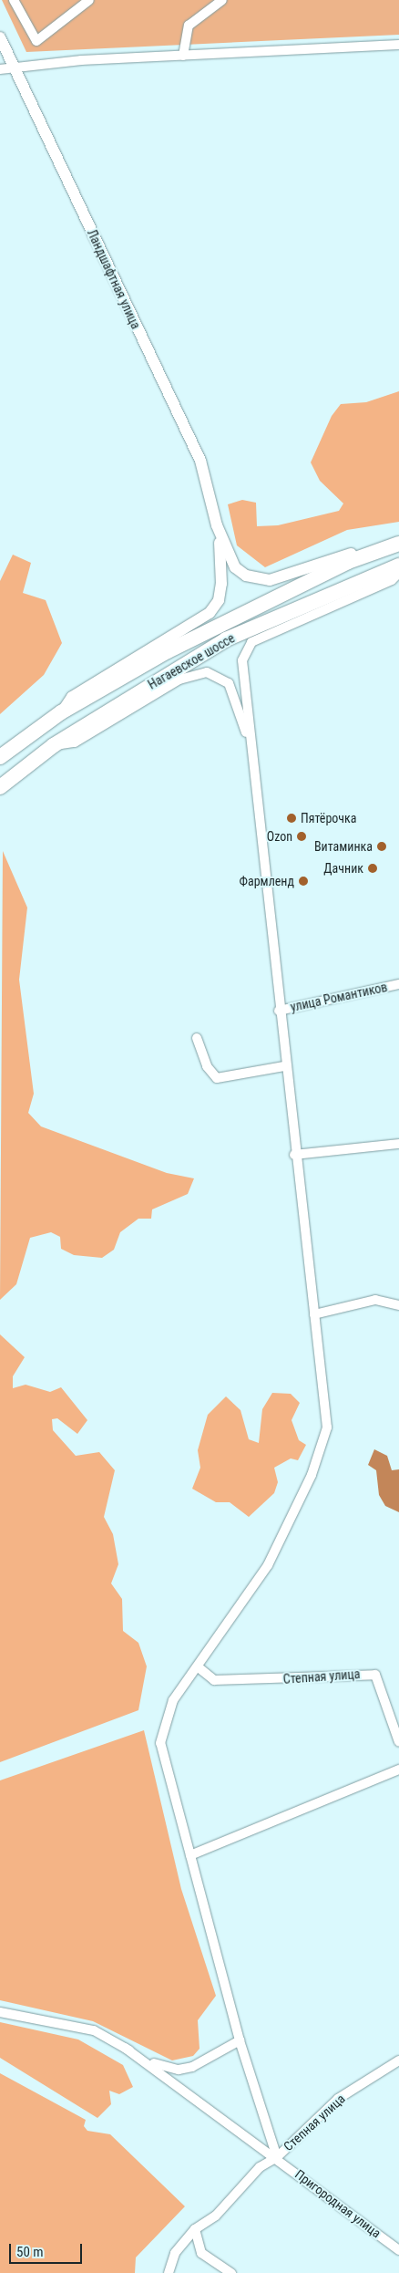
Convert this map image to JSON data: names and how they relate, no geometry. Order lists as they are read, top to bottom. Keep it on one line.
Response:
{"streets":{"main road":["Нагаевское шоссе"],"street":["Ландшафтная улица","улица Романтиков","Степная улица","Пригородная улица"]},"crossings":[["Степная улица","Пригородная улица"]],"places":["Пятёрочка","Ozon","Витаминка","Дачник","Фармленд"],"scale_bar":"50 m"}
